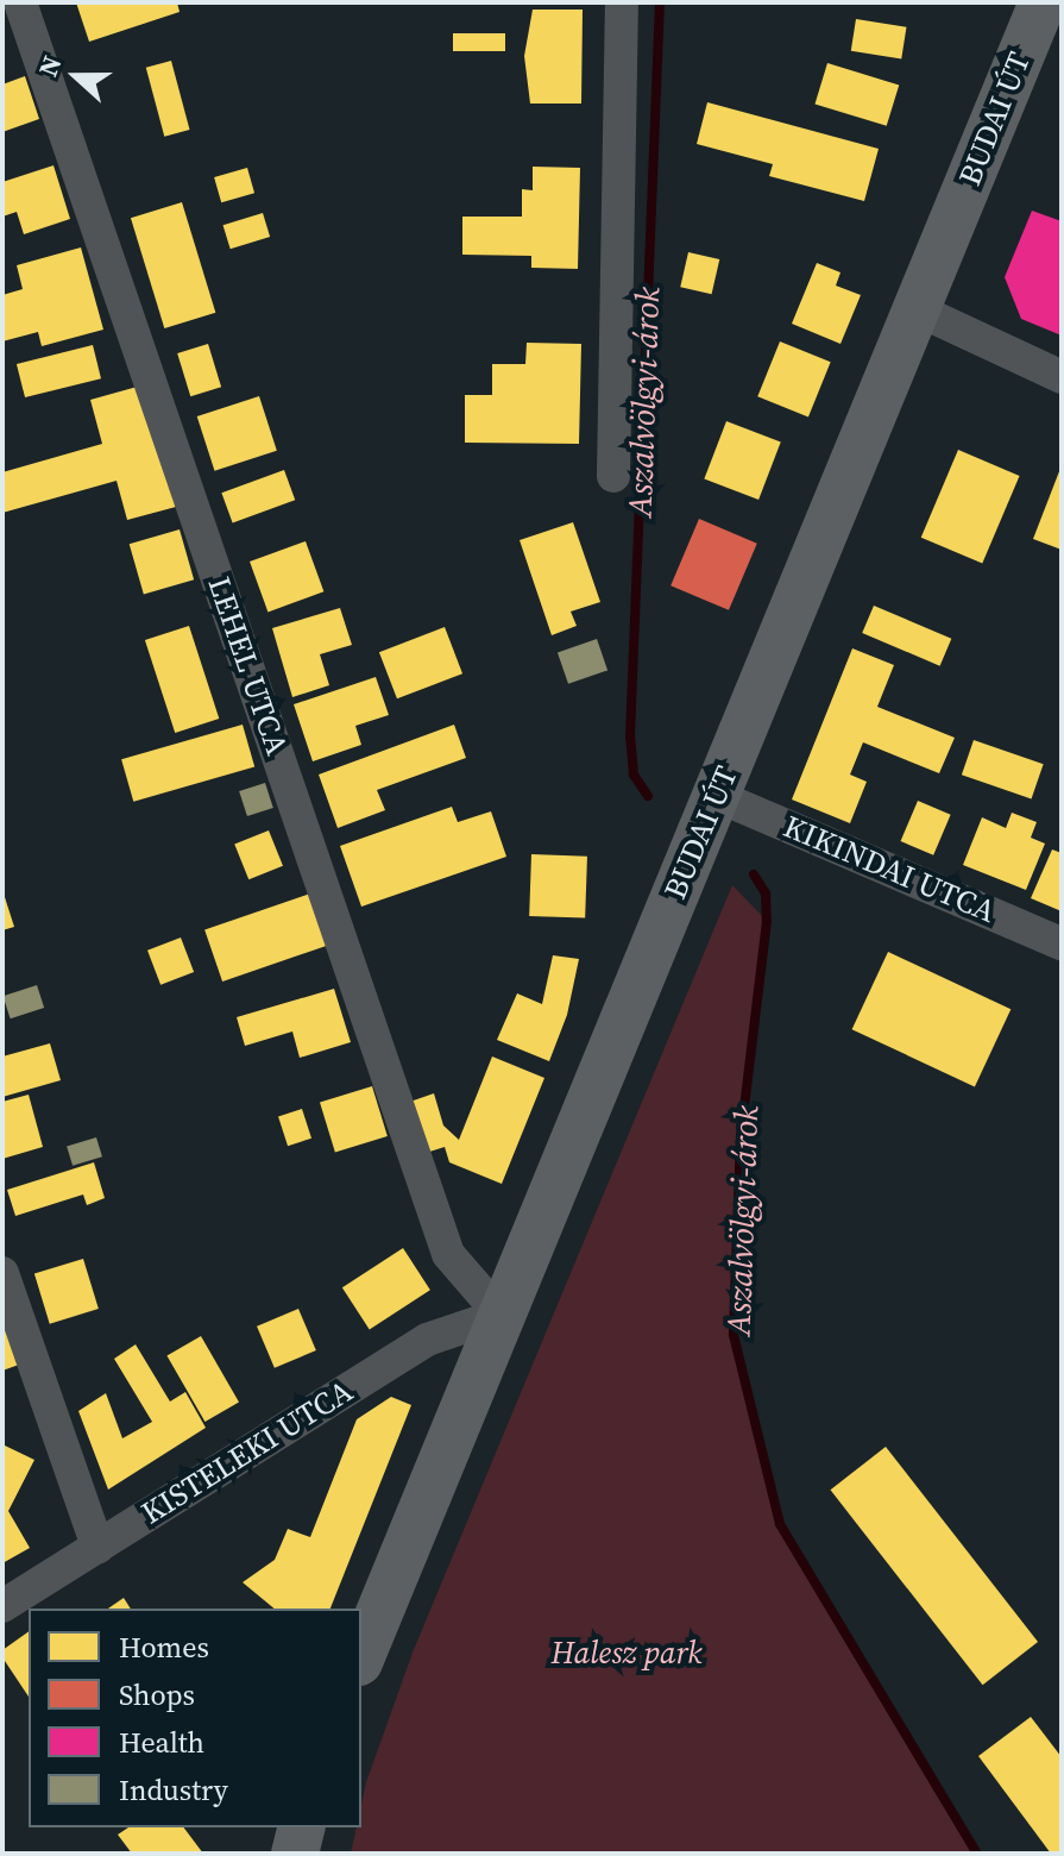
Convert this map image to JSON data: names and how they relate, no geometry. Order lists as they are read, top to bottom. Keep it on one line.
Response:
{"streets":{"main road":["BUDAI ÚT"],"street":["LEHEL UTCA","KIKINDAI UTCA","KISTELEKI UTCA"]},"crossings":[["BUDAI ÚT","LEHEL UTCA"],["BUDAI ÚT","KIKINDAI UTCA"],["BUDAI ÚT","KISTELEKI UTCA"],["LEHEL UTCA","KISTELEKI UTCA"]],"water":["Aszalvölgyi-árok"],"parks":["Halesz park"],"legend":["Homes","Shops","Health","Industry"],"north":"left"}
